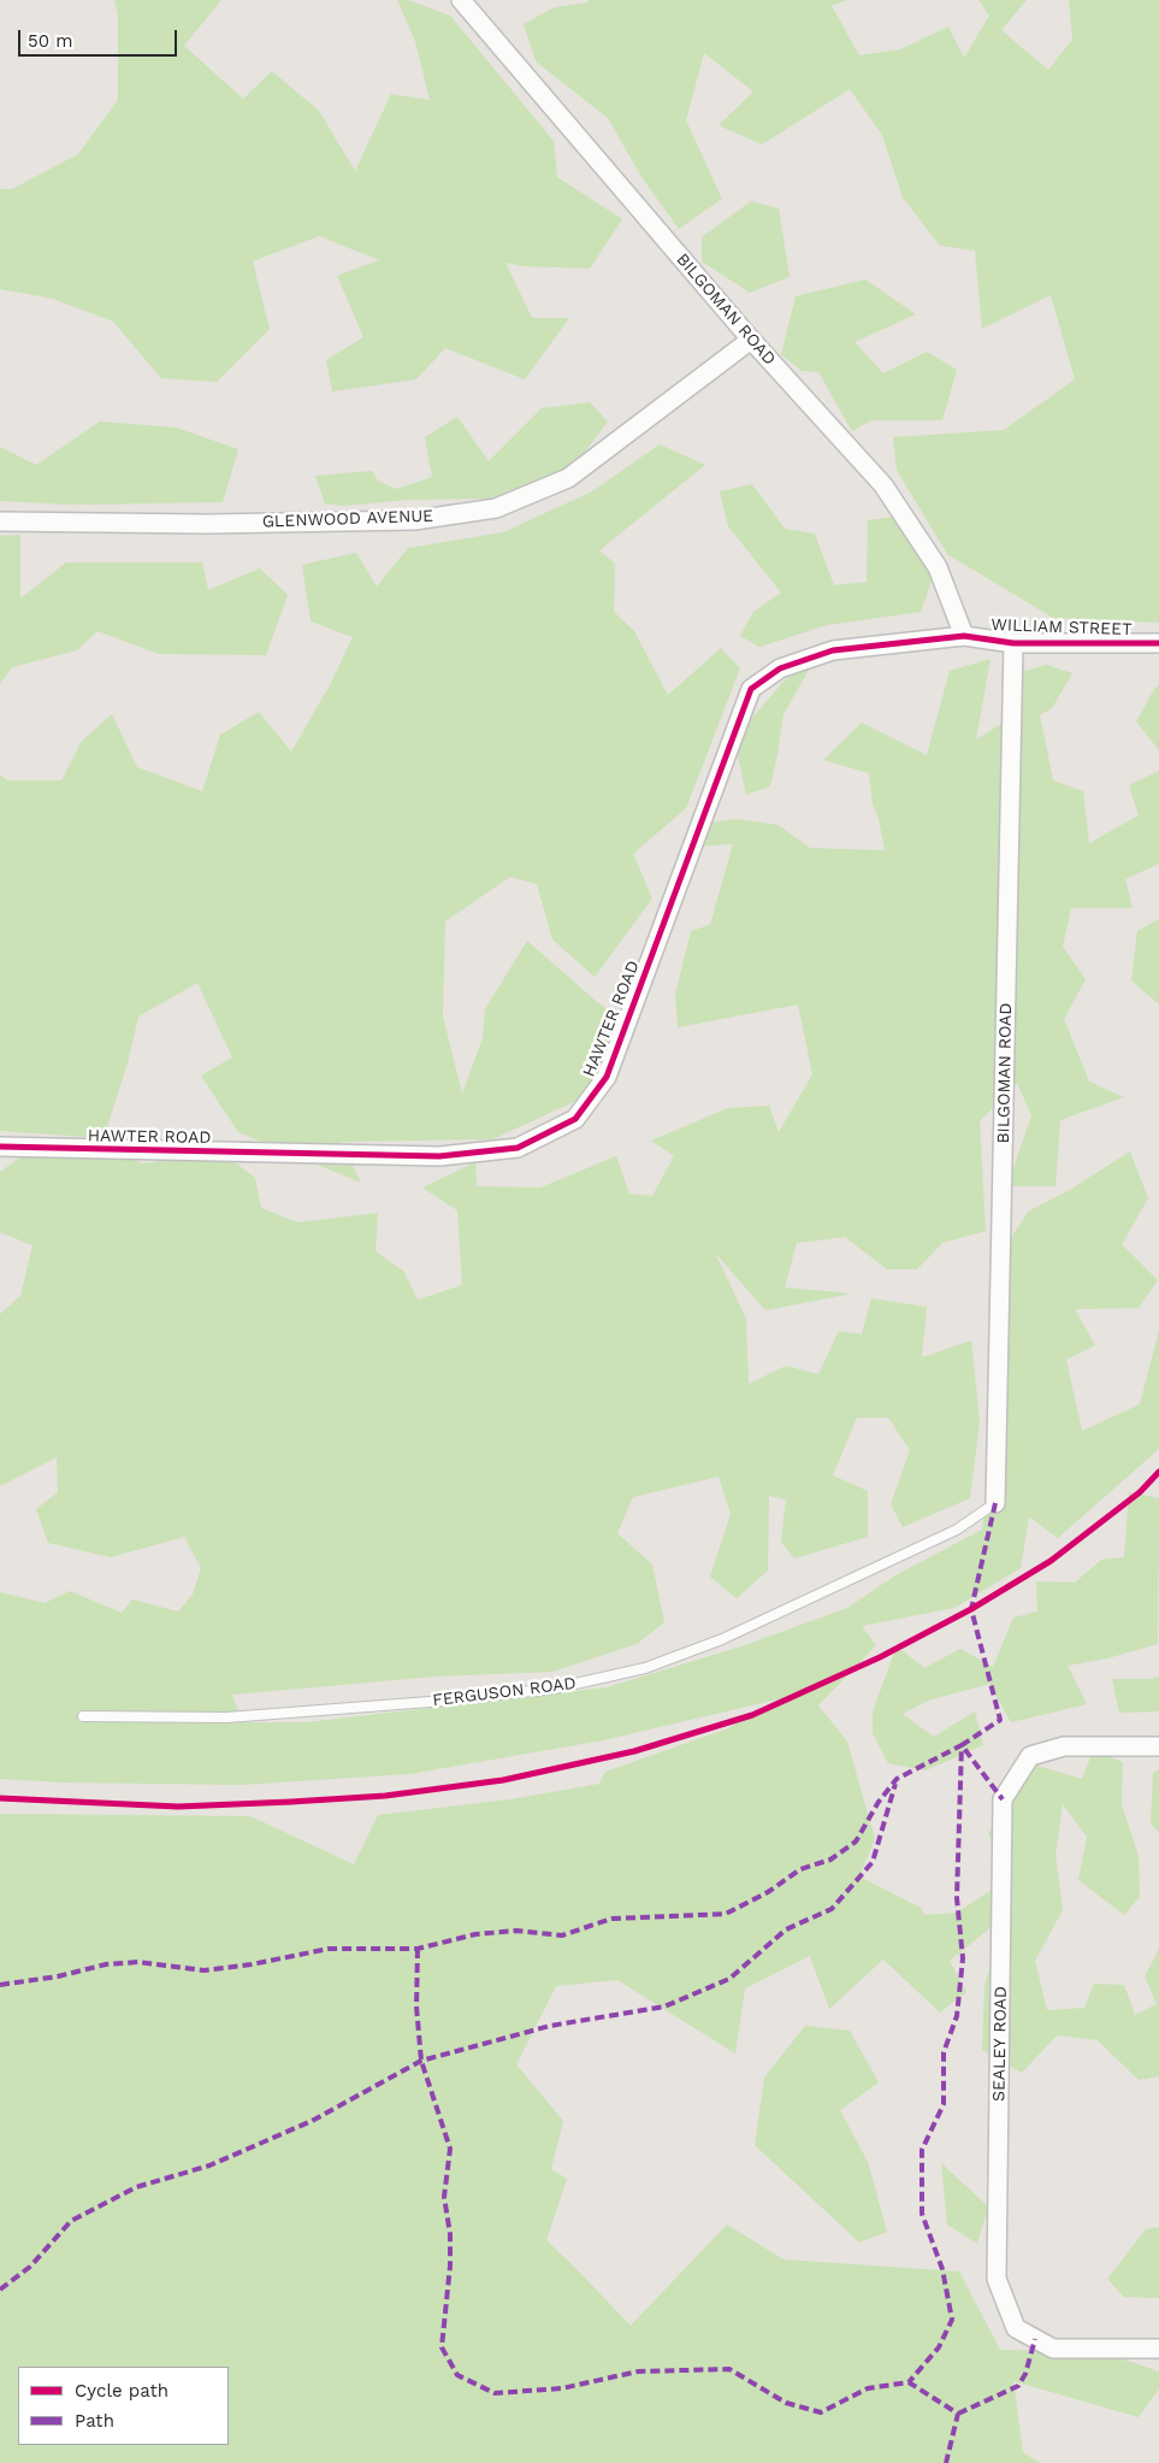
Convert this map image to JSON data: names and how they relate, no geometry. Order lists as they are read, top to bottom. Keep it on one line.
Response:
{"streets":{"street":["BILGOMAN ROAD","GLENWOOD AVENUE","WILLIAM STREET","HAWTER ROAD","SEALEY ROAD"],"lane":["FERGUSON ROAD"]},"crossings":[["BILGOMAN ROAD","GLENWOOD AVENUE"],["BILGOMAN ROAD","WILLIAM STREET"],["BILGOMAN ROAD","HAWTER ROAD"],["BILGOMAN ROAD","FERGUSON ROAD"],["WILLIAM STREET","HAWTER ROAD"]],"legend":["Cycle path","Path"],"scale_bar":"50 m"}
